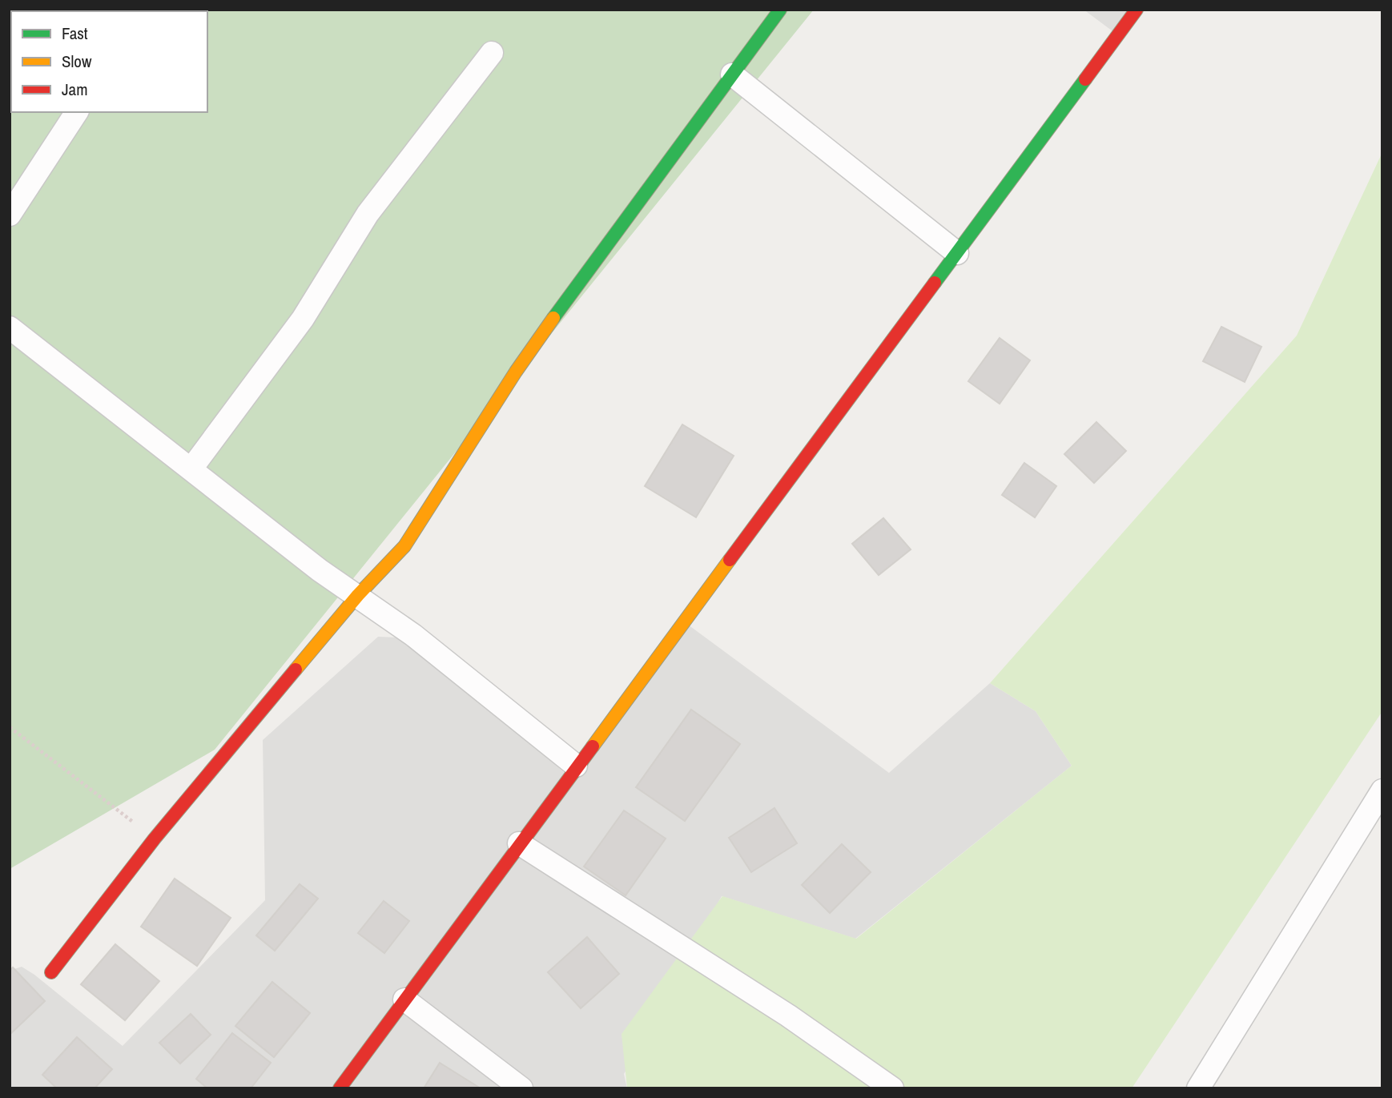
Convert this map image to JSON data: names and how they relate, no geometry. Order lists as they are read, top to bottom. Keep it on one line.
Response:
{"legend":["Fast","Slow","Jam"]}
